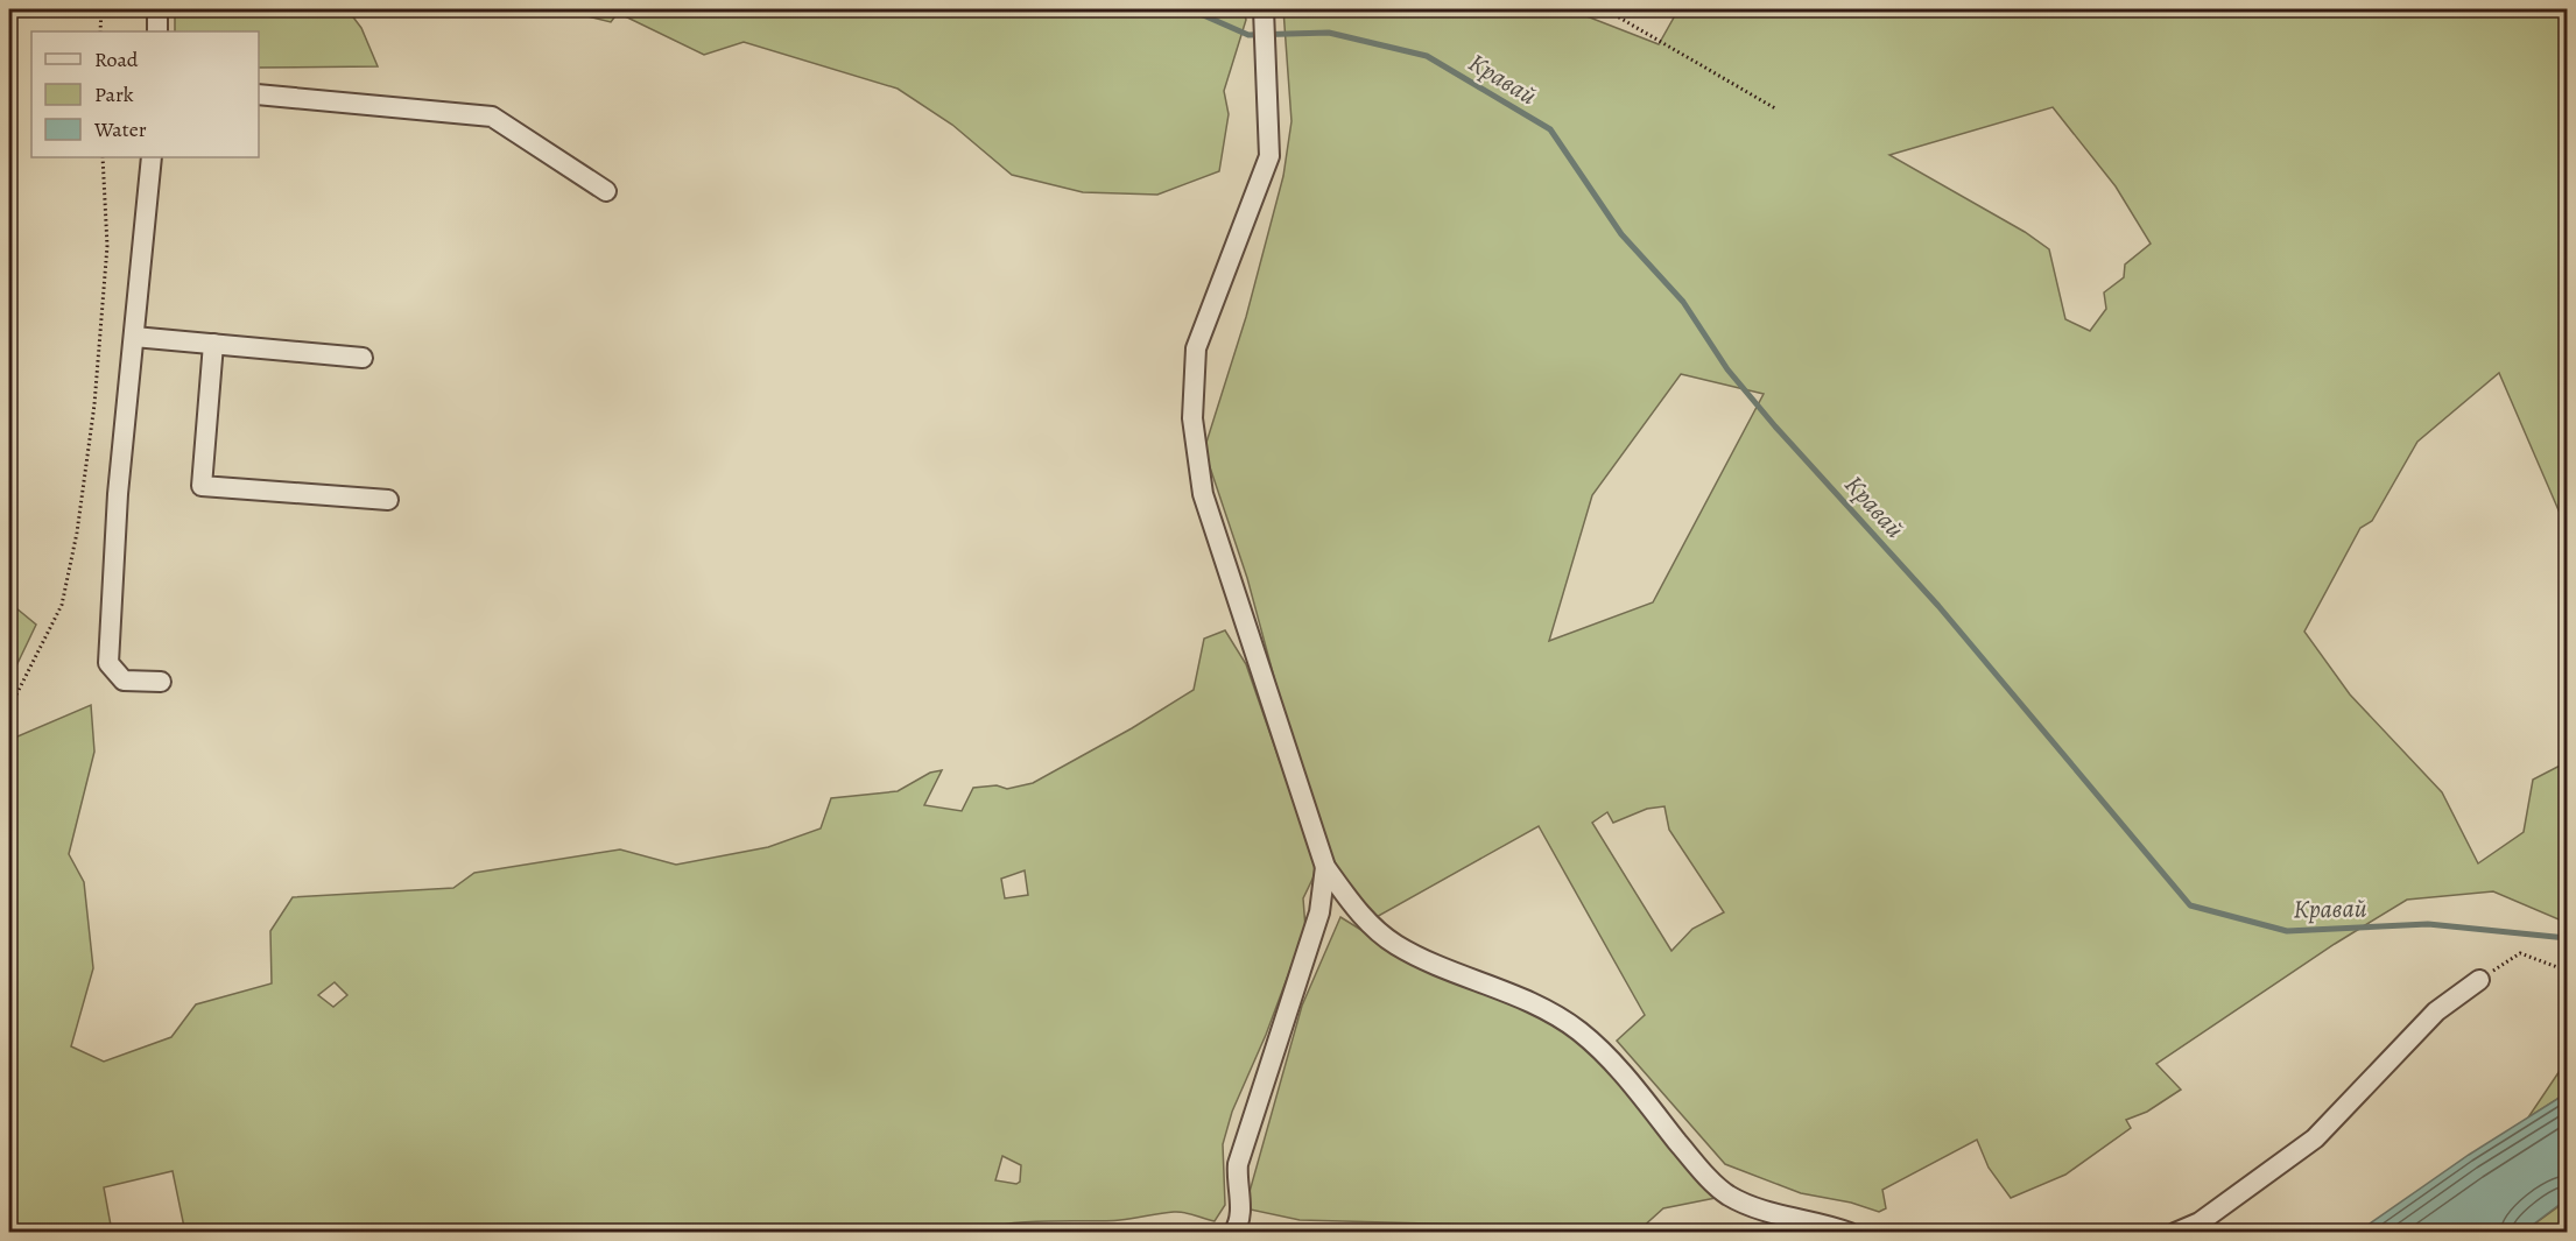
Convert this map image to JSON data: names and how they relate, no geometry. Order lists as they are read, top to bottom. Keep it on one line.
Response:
{"water":["Кравай"],"legend":["Road","Park","Water"]}
